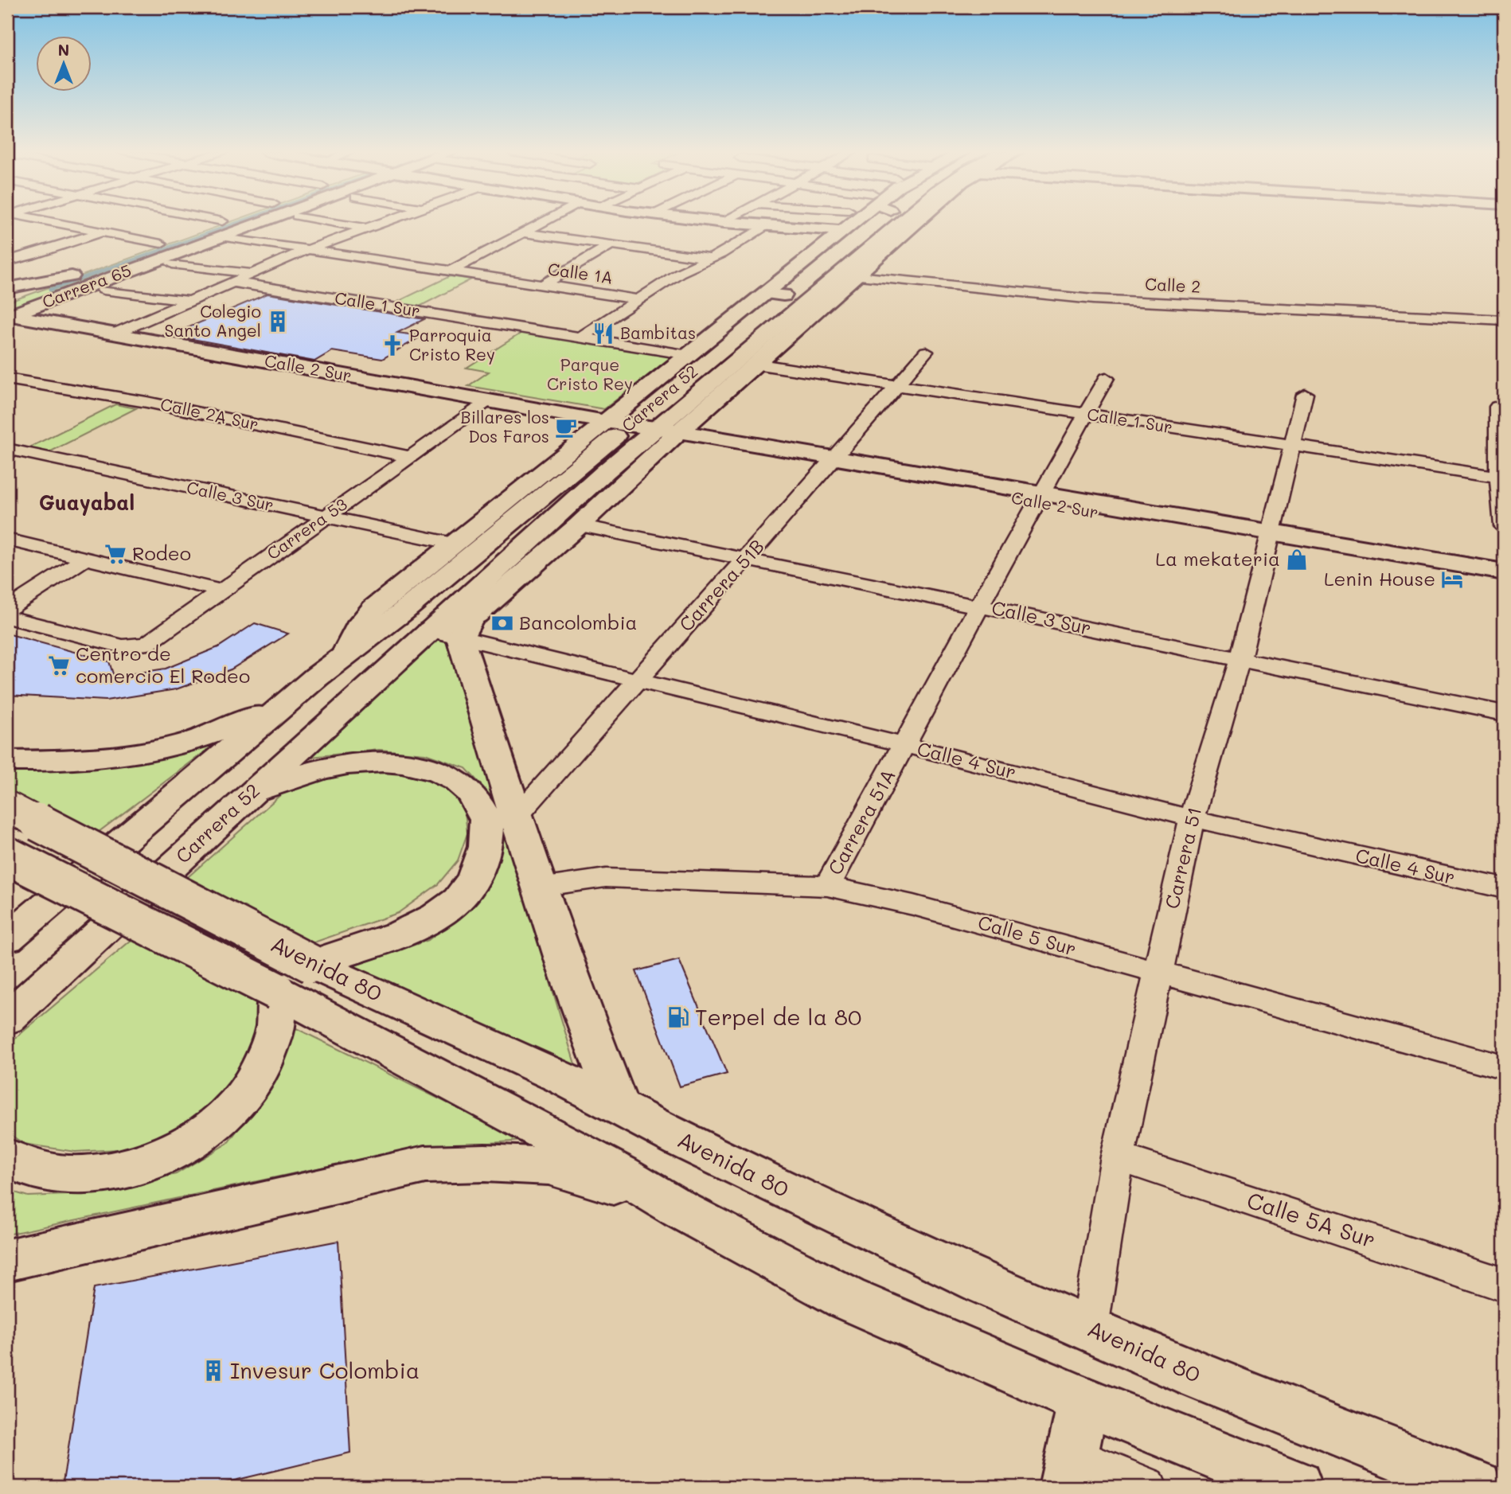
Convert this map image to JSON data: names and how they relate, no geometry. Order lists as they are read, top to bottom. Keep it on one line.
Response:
{"streets":{"main road":["Carrera 65","Calle 2 Sur","Carrera 52","Avenida 80"],"street":["Calle 1A","Calle 2","Calle 1 Sur","Calle 2A Sur","Calle 3 Sur","Carrera 53","Carrera 51B","Calle 4 Sur","Carrera 51A","Carrera 51","Calle 5 Sur","Calle 5A Sur"]},"crossings":[["Calle 1A","Carrera 65"],["Calle 2","Carrera 52"],["Carrera 65","Calle 2 Sur"],["Calle 1 Sur","Carrera 52"],["Calle 1 Sur","Carrera 51B"],["Calle 1 Sur","Carrera 51A"],["Calle 1 Sur","Carrera 51"],["Calle 2 Sur","Carrera 52"],["Calle 2 Sur","Carrera 53"],["Calle 2 Sur","Carrera 51B"],["Calle 2 Sur","Carrera 51A"],["Calle 2 Sur","Carrera 51"],["Carrera 52","Calle 3 Sur"],["Carrera 52","Calle 4 Sur"],["Calle 2A Sur","Carrera 53"],["Calle 3 Sur","Carrera 53"],["Calle 3 Sur","Carrera 51B"],["Calle 3 Sur","Carrera 51A"],["Calle 3 Sur","Carrera 51"],["Carrera 51B","Calle 4 Sur"],["Calle 4 Sur","Carrera 51A"],["Calle 4 Sur","Carrera 51"],["Carrera 51A","Calle 5 Sur"],["Carrera 51","Calle 5 Sur"],["Carrera 51","Avenida 80"],["Carrera 51","Calle 5A Sur"]],"districts":["Guayabal"],"parks":["Parque Cristo Rey"],"places":{"building":["Colegio Santo Angel","Invesur Colombia"],"restaurant":["Bambitas"],"church":["Parroquia Cristo Rey"],"cafe":["Billares los Dos Faros"],"supermarket":["Rodeo","Centro de comercio El Rodeo"],"shop":["La mekateria"],"hotel":["Lenin House"],"bank":["Bancolombia"],"fuel station":["Terpel de la 80"]},"north":"top"}
